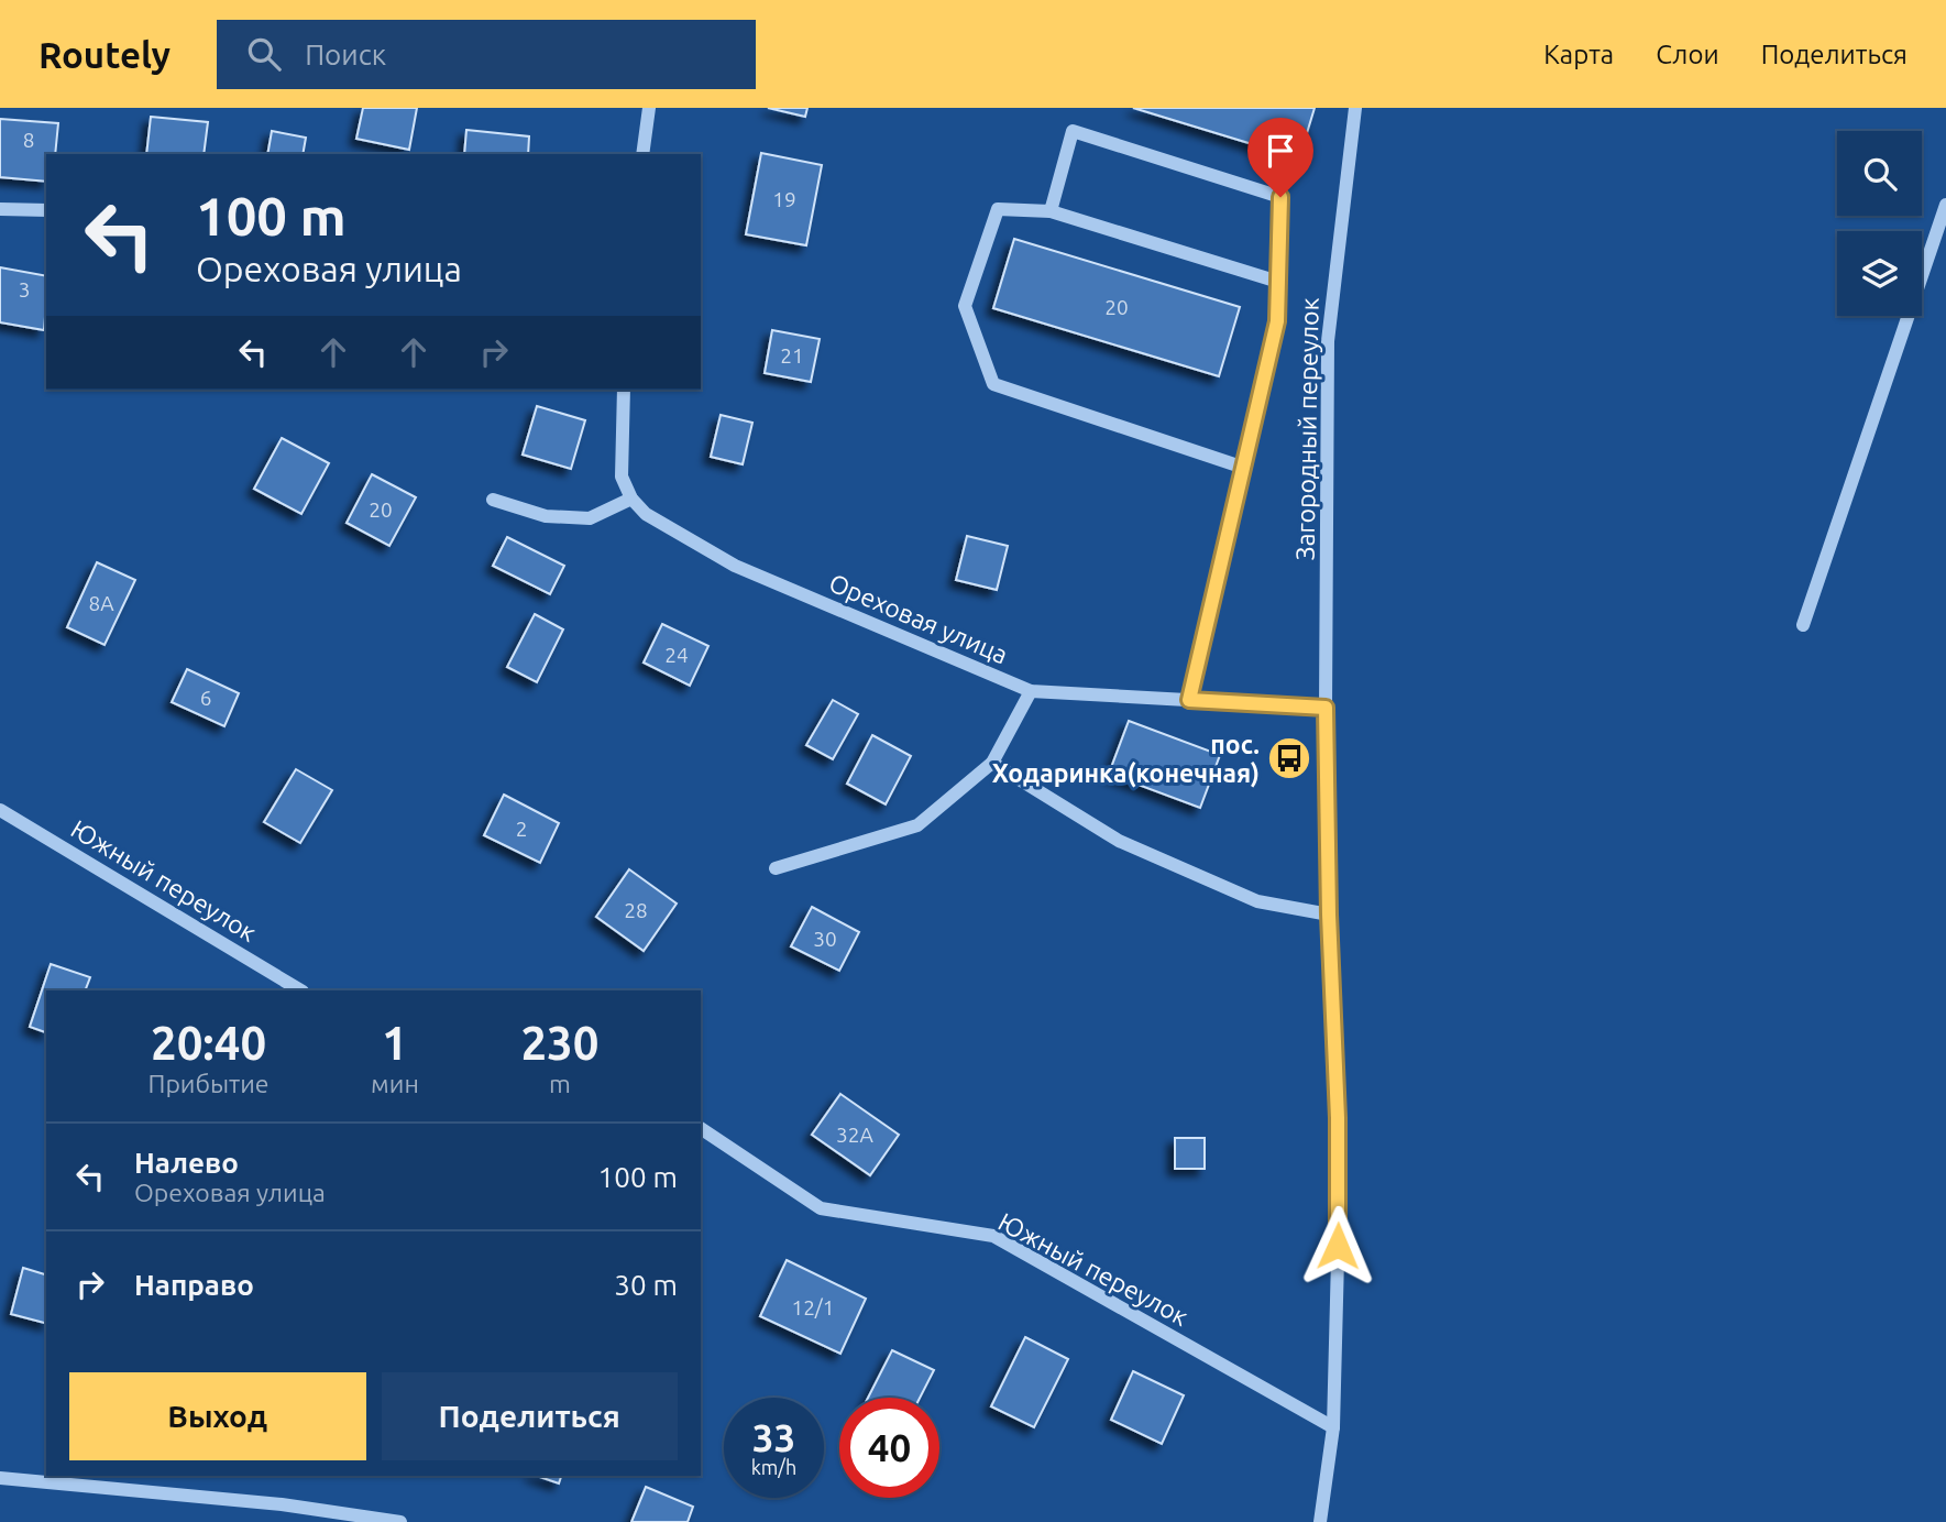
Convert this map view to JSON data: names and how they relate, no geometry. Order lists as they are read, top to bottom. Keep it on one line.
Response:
{"streets":{"street":["Загородный переулок","Ореховая улица","Южный переулок"]},"crossings":[["Загородный переулок","Ореховая улица"],["Загородный переулок","Южный переулок"]],"places":{"bus stop":["пос. Ходаринка(конечная)"]},"house_numbers":["8","19","3","20","21","20","8А","24","6","2","28","30","32А","12/1"],"page":{"header":"Routely","search":"Поиск","nav":["Карта","Слои","Поделиться"],"turn":["100 m","Ореховая улица"],"eta":["20:40","Прибытие","1","мин","230","m"],"list":[{"name":"Налево","note":"Ореховая улица","value":"100 m"},{"name":"Направо","value":"30 m"}],"buttons":["Выход","Поделиться"],"speed":"33 km/h","limit":"40"}}
